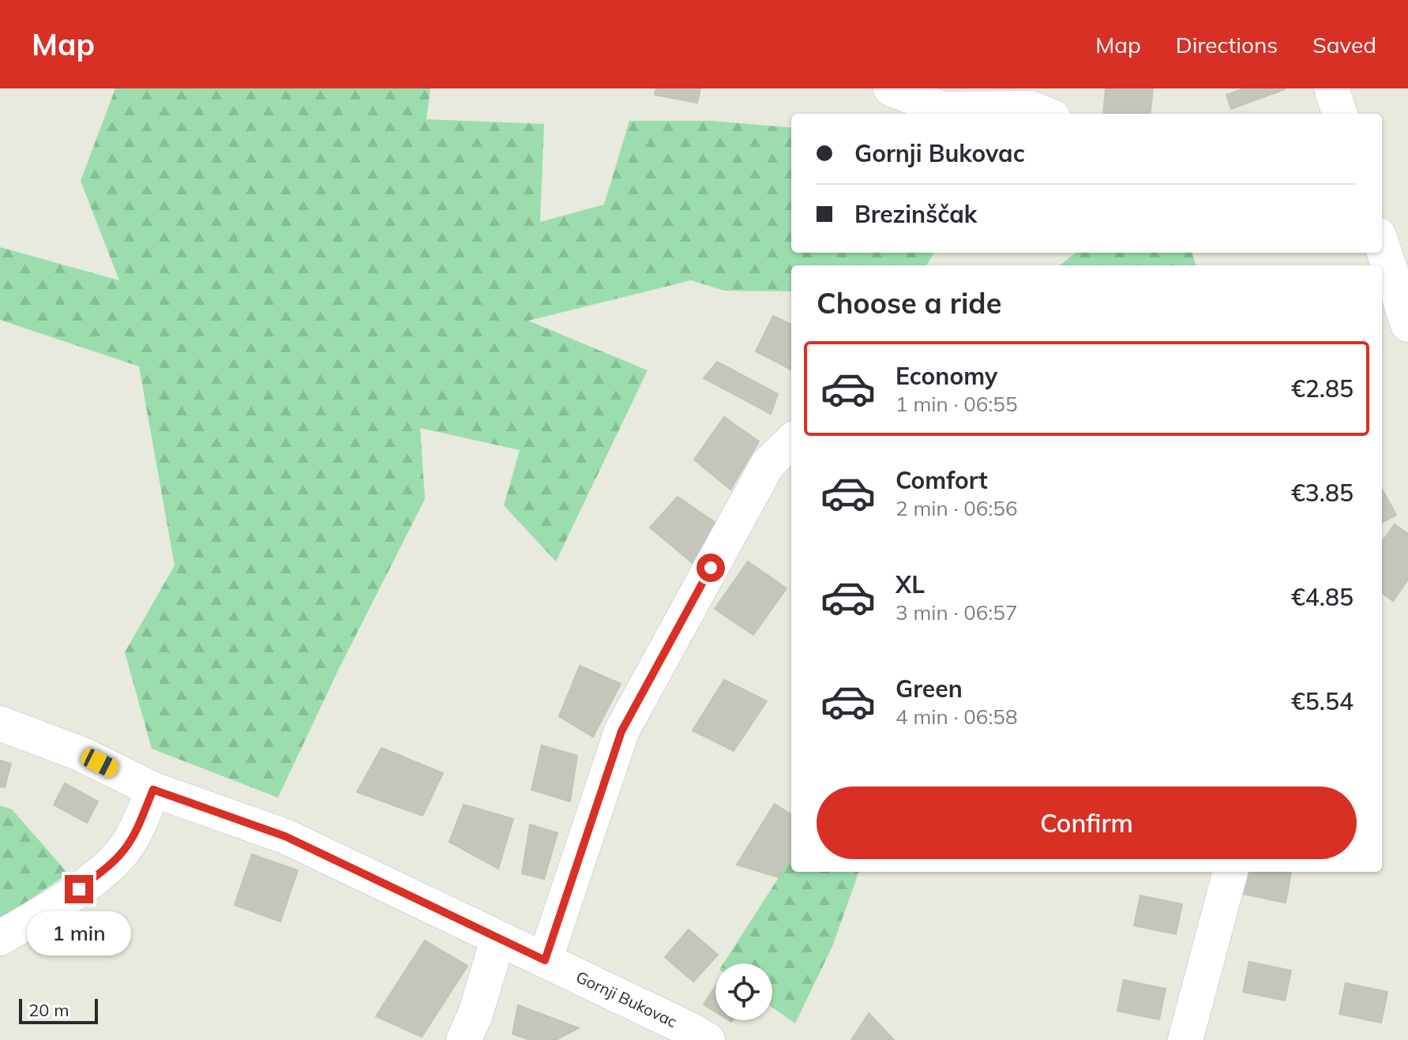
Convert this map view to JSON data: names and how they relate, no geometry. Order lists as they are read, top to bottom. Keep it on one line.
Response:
{"streets":{"street":["Gornji Bukovac"]},"scale_bar":"20 m","page":{"header":"Map","nav":["Map","Directions","Saved"],"banner":["Gornji Bukovac","Brezinščak"],"heading":"Choose a ride","list":[{"name":"Economy","note":"1 min · 06:55","value":"€2.85"},{"name":"Comfort","note":"2 min · 06:56","value":"€3.85"},{"name":"XL","note":"3 min · 06:57","value":"€4.85"},{"name":"Green","note":"4 min · 06:58","value":"€5.54"}],"buttons":"Confirm","bubble":"1 min","scale":"20 m"}}
